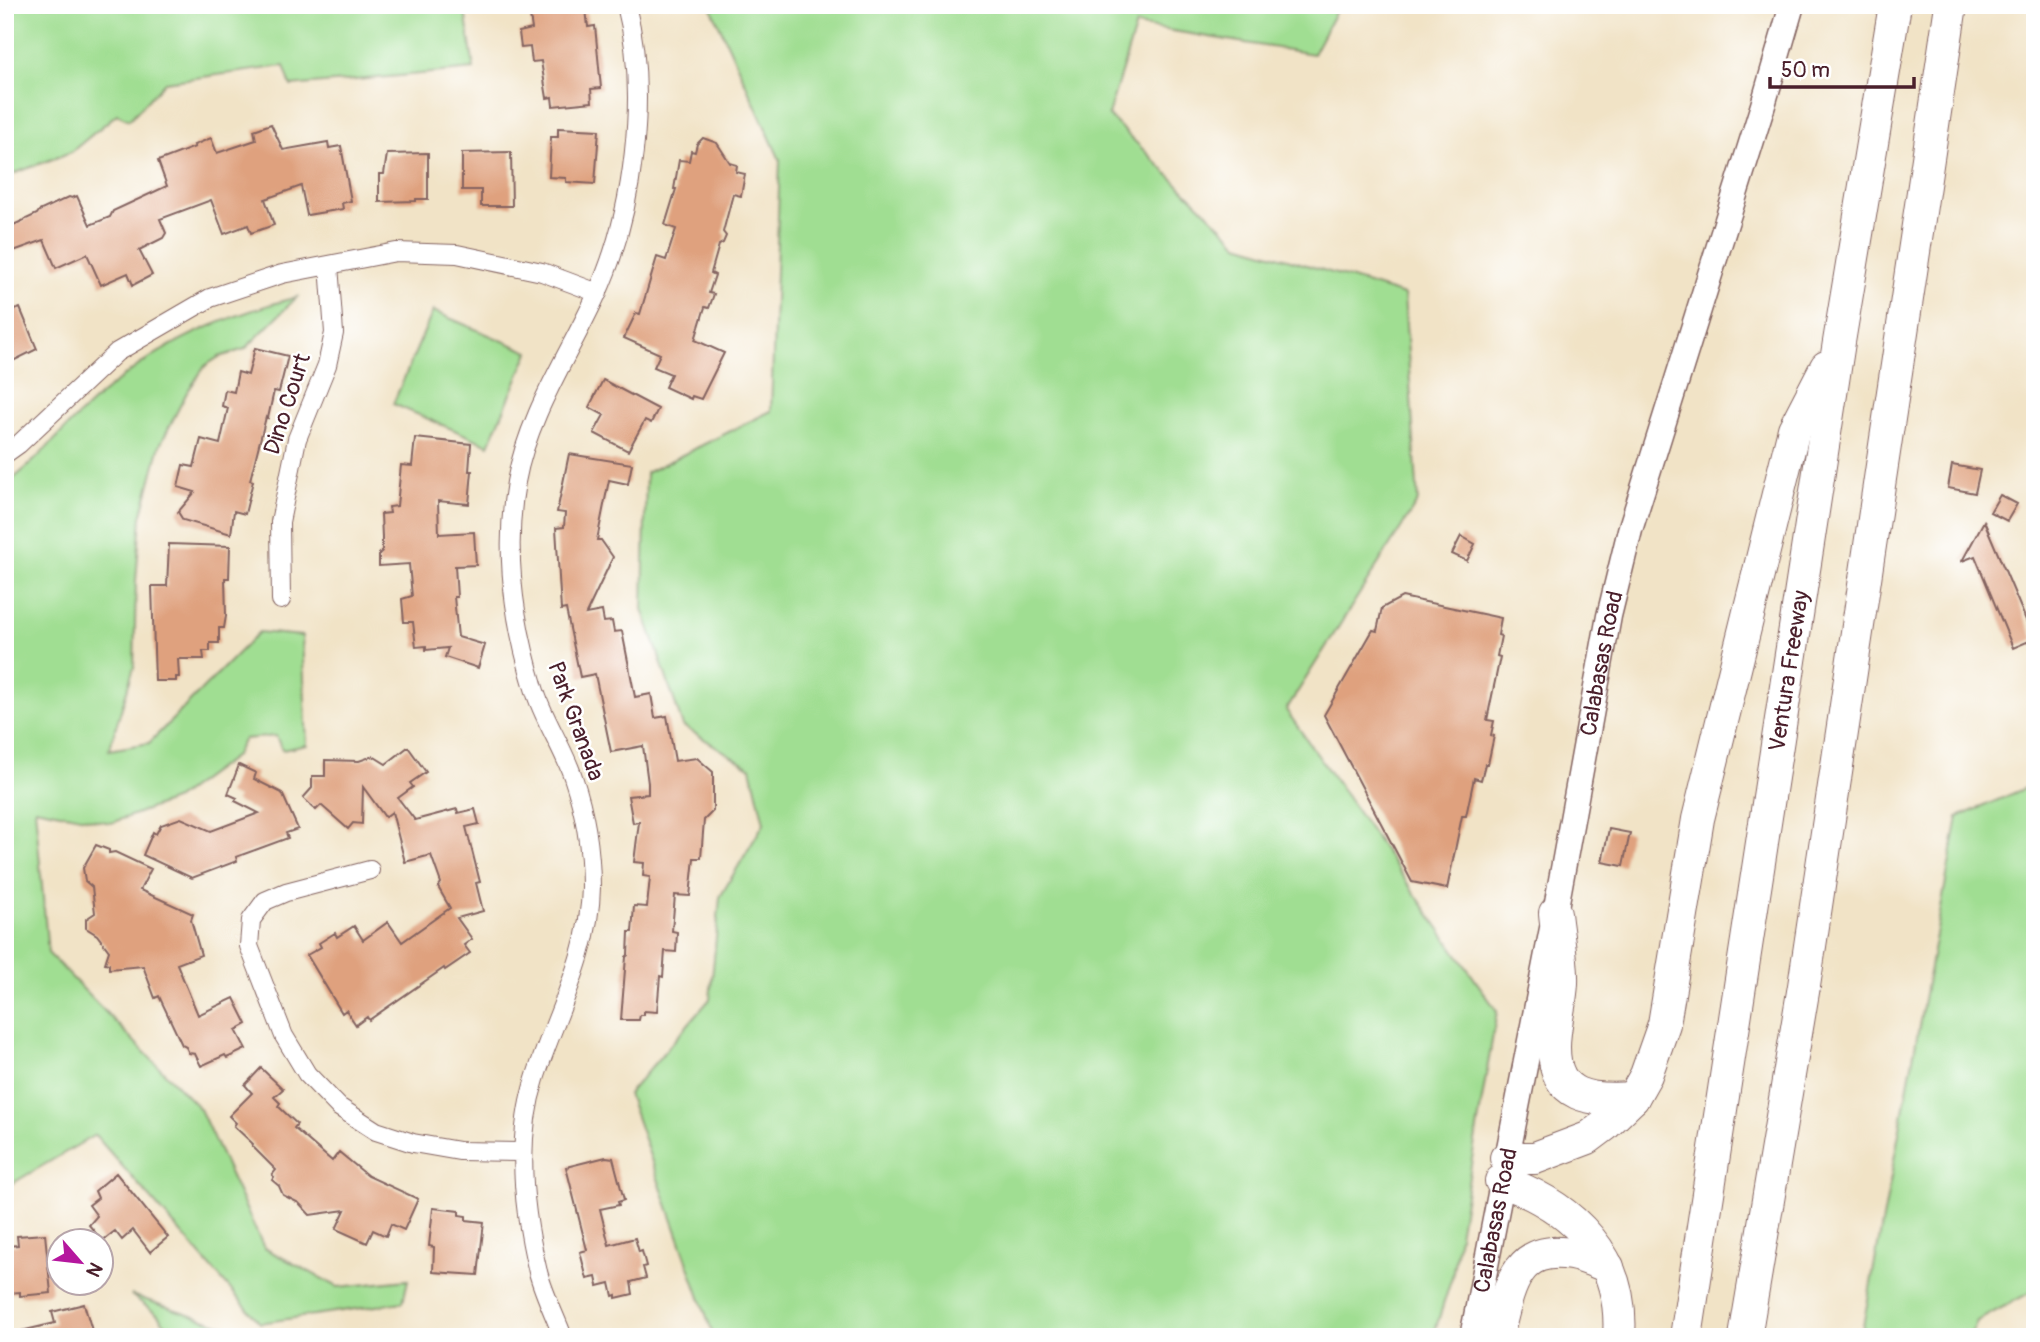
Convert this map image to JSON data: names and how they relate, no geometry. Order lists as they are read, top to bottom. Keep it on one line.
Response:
{"streets":{"highway":["Ventura Freeway"],"main road":["Calabasas Road"],"street":["Dino Court","Park Granada"]},"scale_bar":"50 m","north":"bottom right"}
